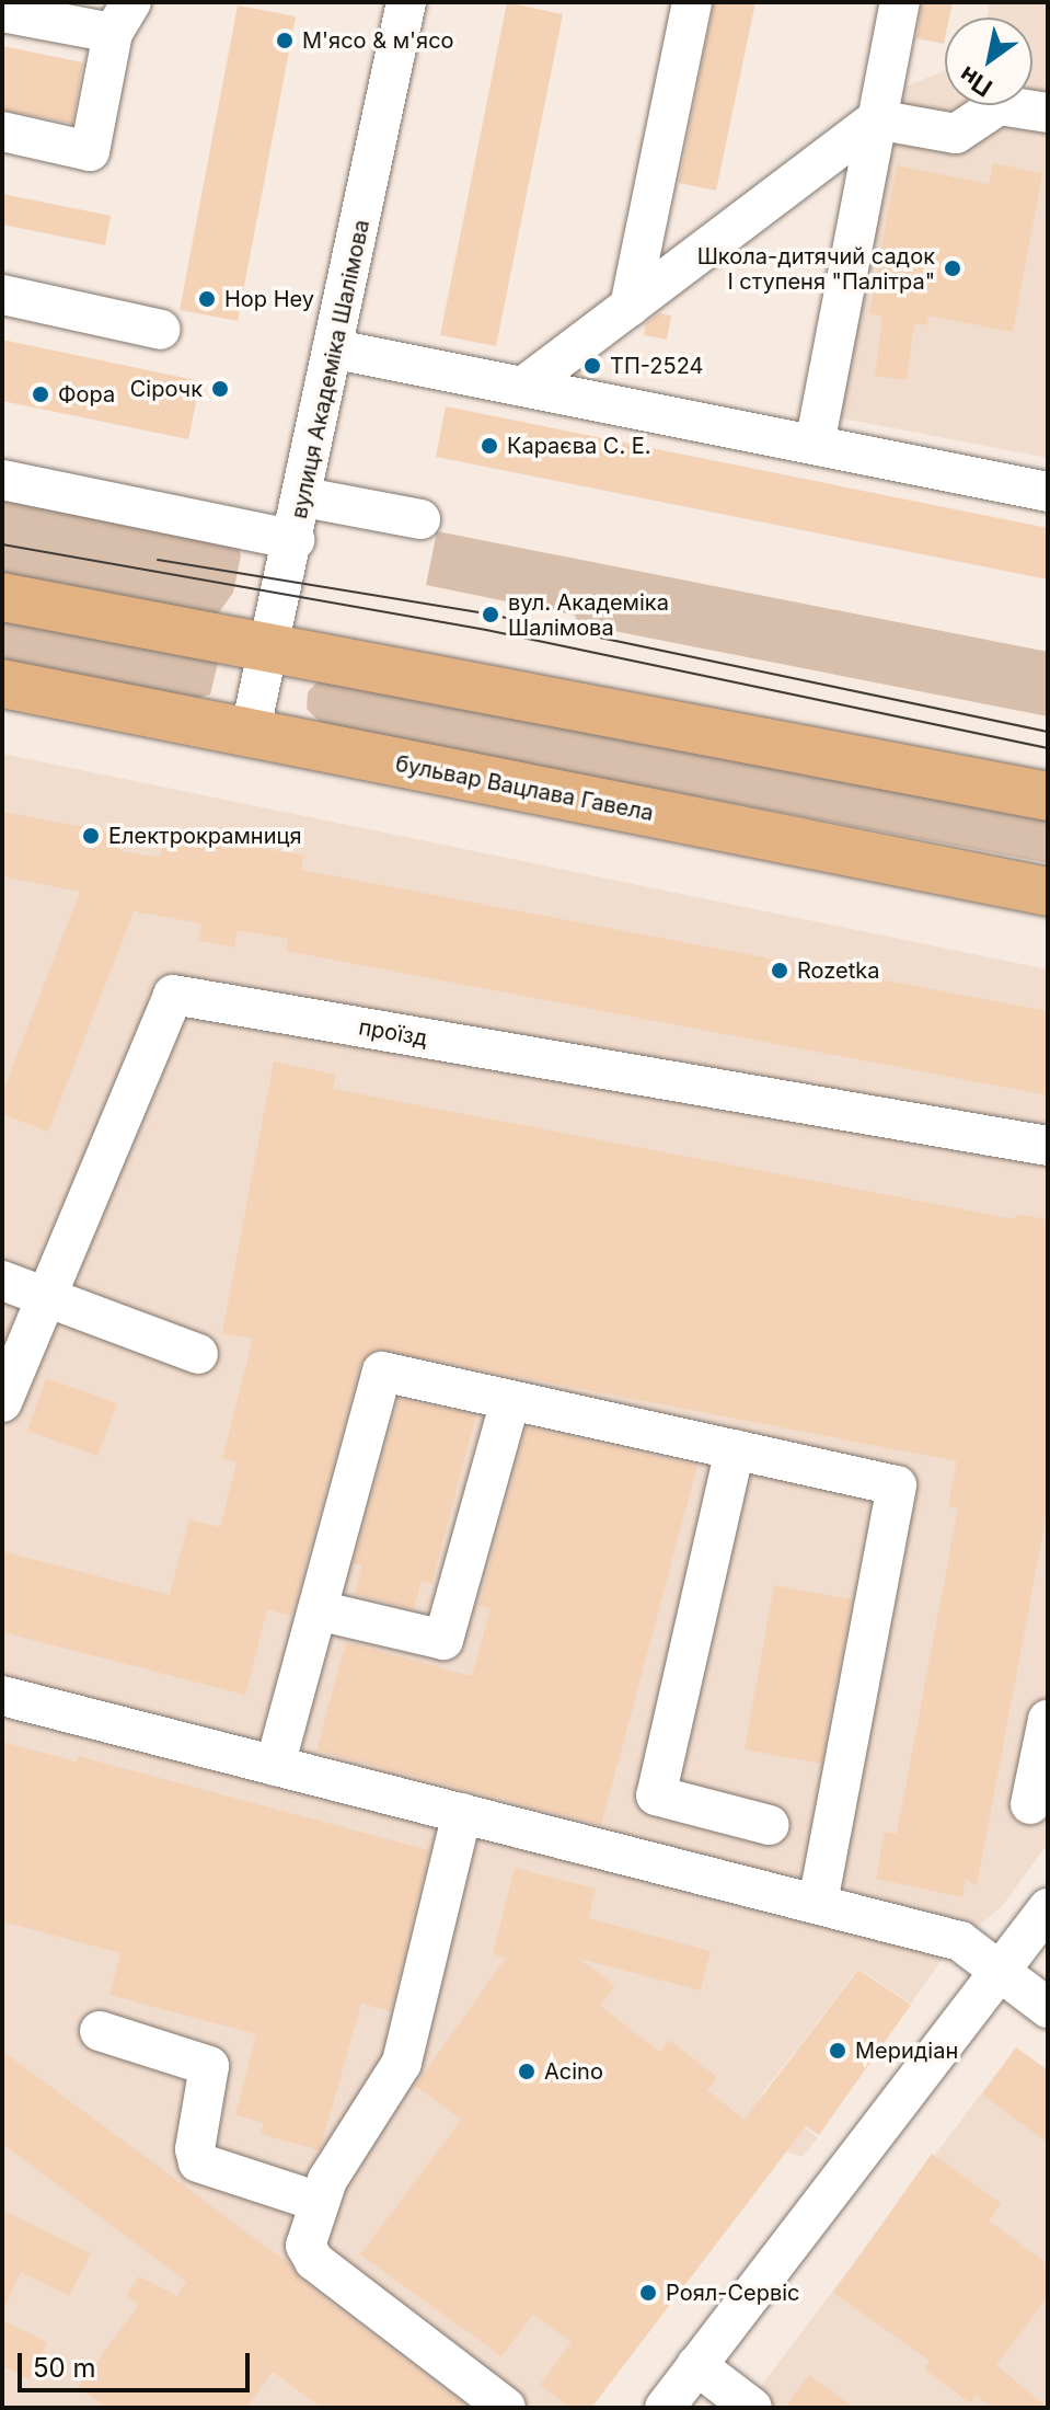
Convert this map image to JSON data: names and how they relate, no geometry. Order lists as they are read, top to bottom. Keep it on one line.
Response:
{"streets":{"main road":["бульвар Вацлава Гавела"],"street":["вулиця Академіка Шалімова","проїзд"]},"crossings":[["вулиця Академіка Шалімова","бульвар Вацлава Гавела"]],"places":["М'ясо & м'ясо","Школа-дитячий садок І ступеня \"Палітра\"","Hop Hey","ТП-2524","Сірочк","Фора","Караєва С. Е.","вул. Академіка Шалімова","Електрокрамниця","Rozetka","Меридіан","Acino","Роял-Сервіс"],"scale_bar":"50 m","north":"bottom left"}
